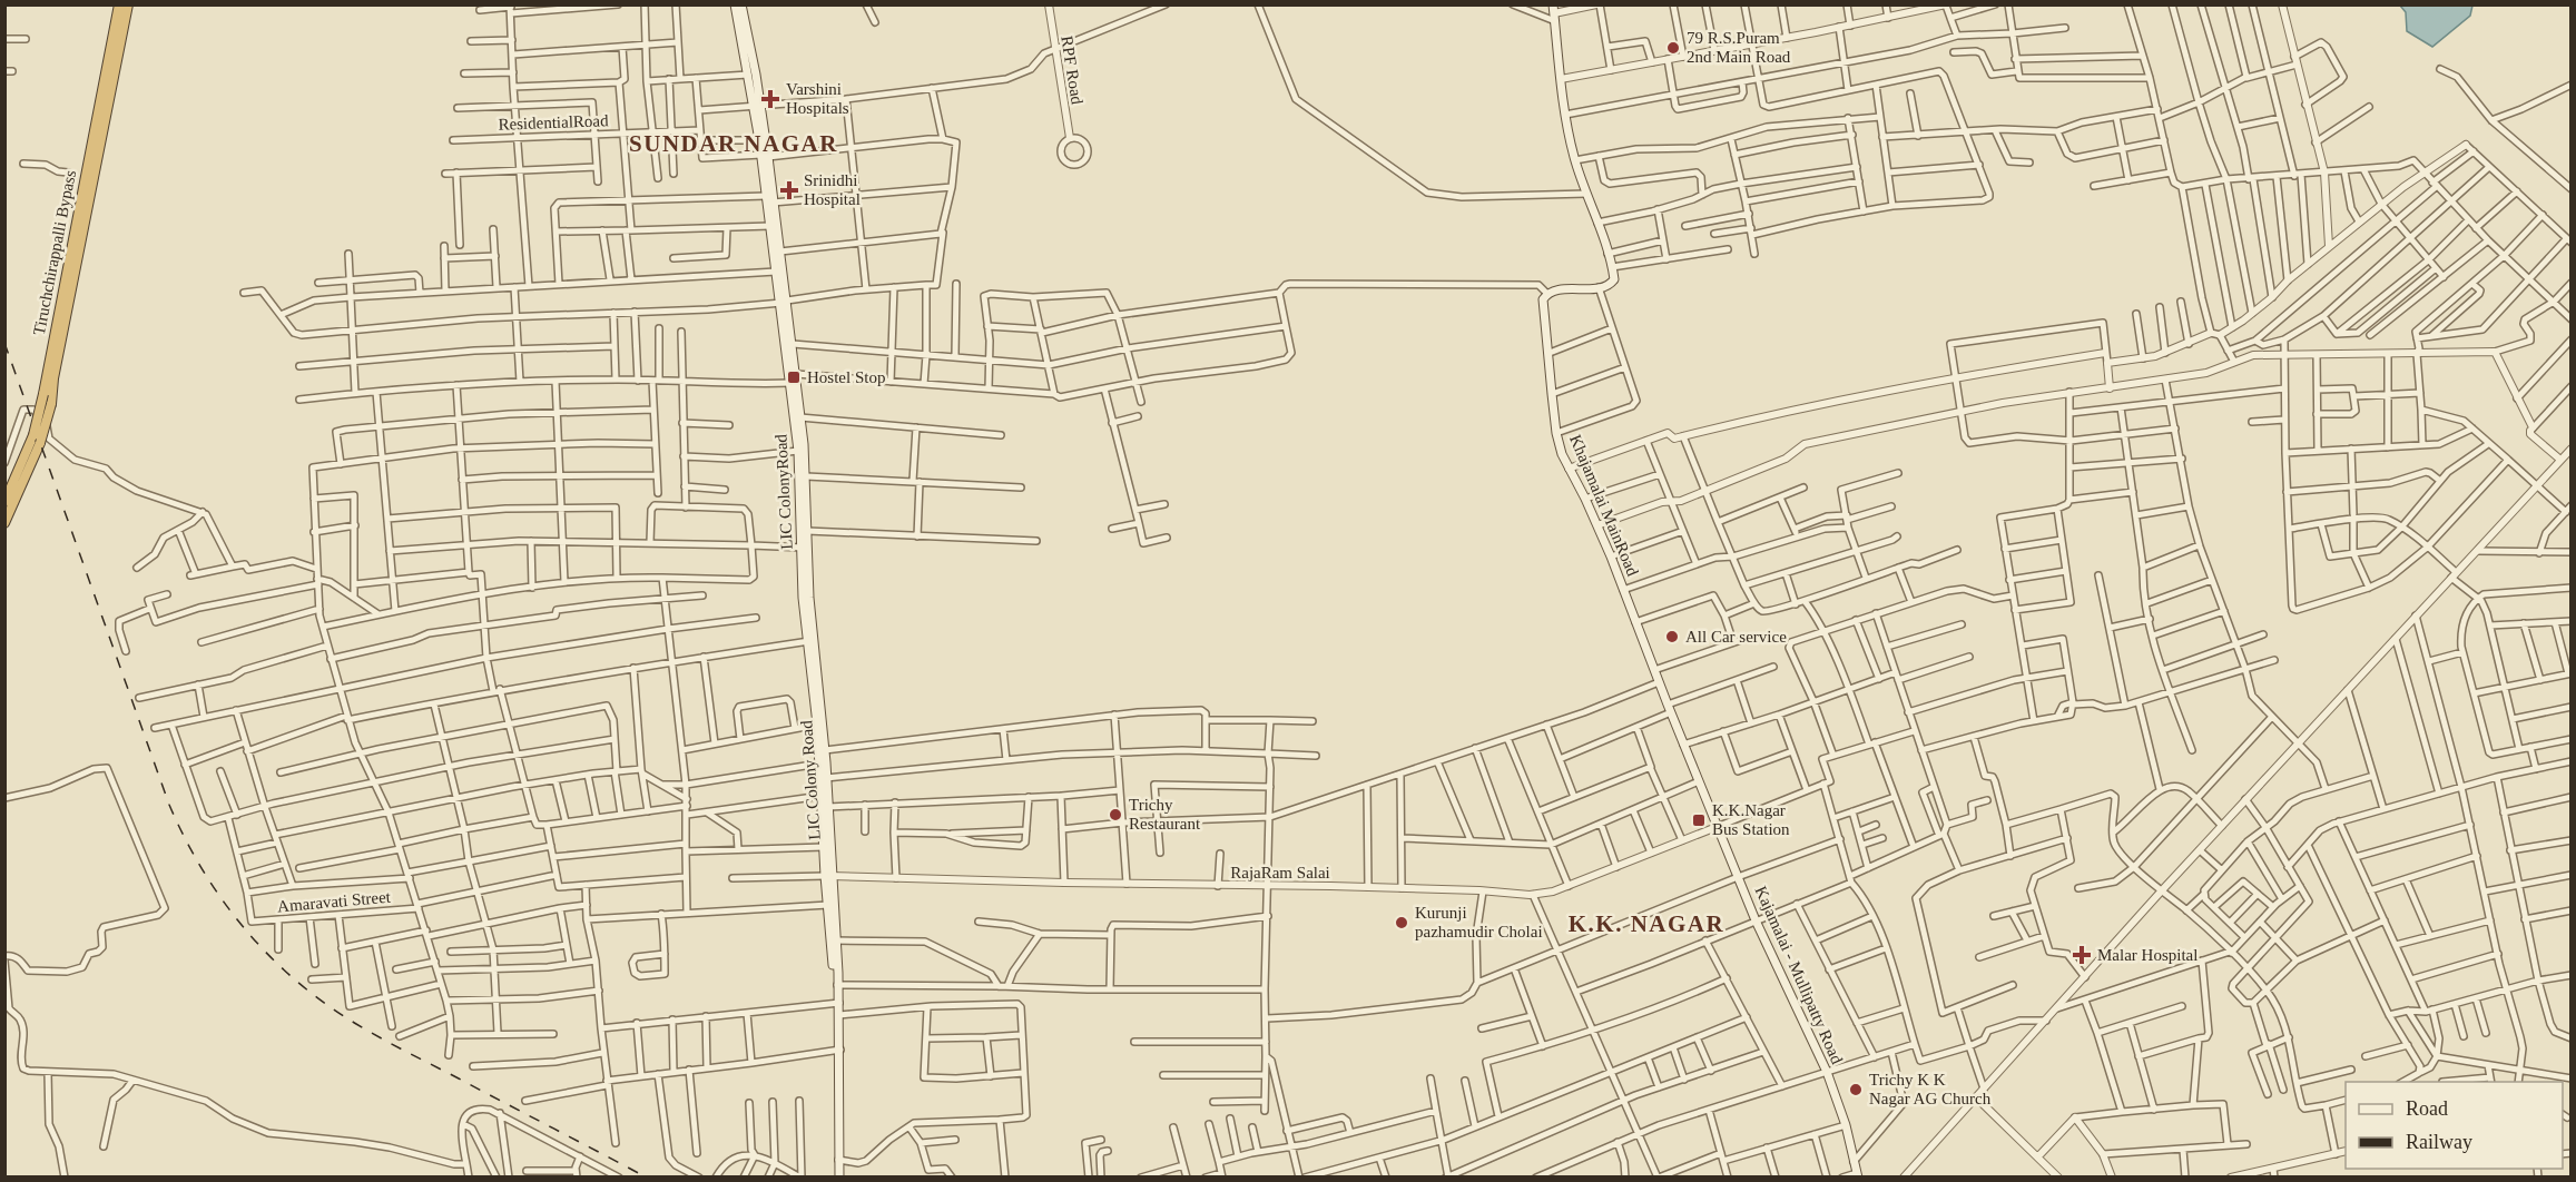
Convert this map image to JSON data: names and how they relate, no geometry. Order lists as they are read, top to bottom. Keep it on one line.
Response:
{"streets":{"highway":["Tiruchchirappalli Bypass"],"main road":["LIC ColonyRoad","Khajamalai MainRoad","LIC Colony Road","Kajamalai - Mullipatty Road"],"street":["RPF Road","ResidentialRoad","RajaRam Salai","Amaravati Street"]},"crossings":[["LIC ColonyRoad","LIC Colony Road"],["LIC ColonyRoad","RajaRam Salai"],["Khajamalai MainRoad","RajaRam Salai"],["Khajamalai MainRoad","Kajamalai - Mullipatty Road"],["LIC Colony Road","RajaRam Salai"],["RajaRam Salai","Kajamalai - Mullipatty Road"]],"districts":["SUNDAR NAGAR","K.K. NAGAR"],"places":{"other":["79 R.S.Puram 2nd Main Road","All Car service","Trichy Restaurant","Kurunji pazhamudir Cholai","Trichy K K Nagar AG Church"],"health":["Varshini Hospitals","Srinidhi Hospital","Malar Hospital"],"transit":["Hostel Stop","K.K.Nagar Bus Station"]},"legend":["Road","Railway"]}
